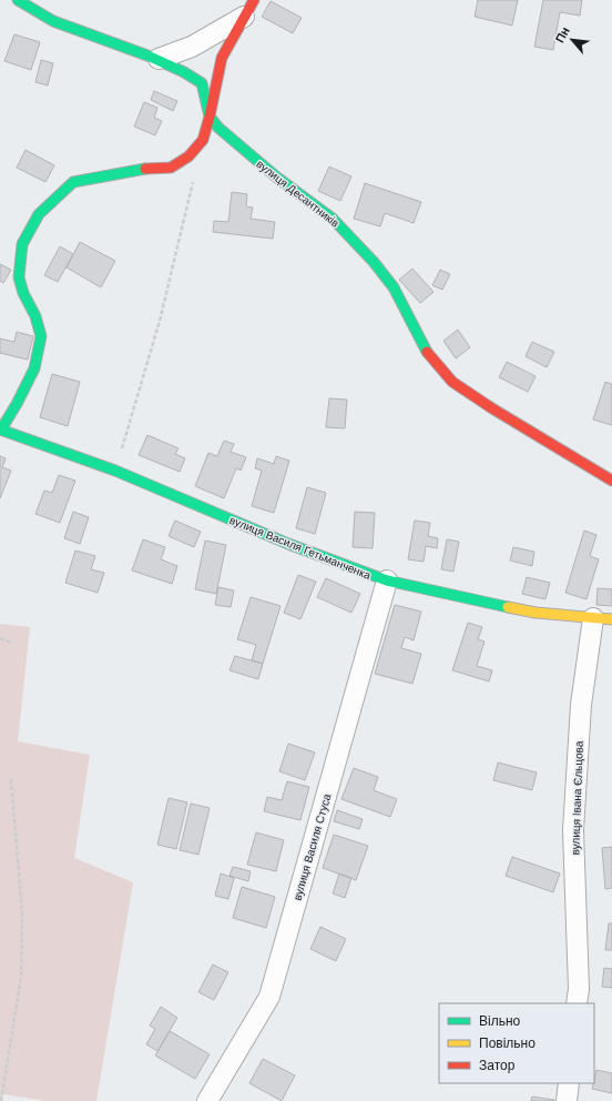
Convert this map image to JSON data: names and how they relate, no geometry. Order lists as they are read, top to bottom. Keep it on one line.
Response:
{"streets":{"street":["вулиця Десантників","вулиця Василя Гетьманченка","вулиця Івана Єльцова","вулиця Василя Стуса"]},"crossings":[["вулиця Василя Гетьманченка","вулиця Івана Єльцова"],["вулиця Василя Гетьманченка","вулиця Василя Стуса"]],"legend":["Вільно","Повільно","Затор"],"north":"top left"}
